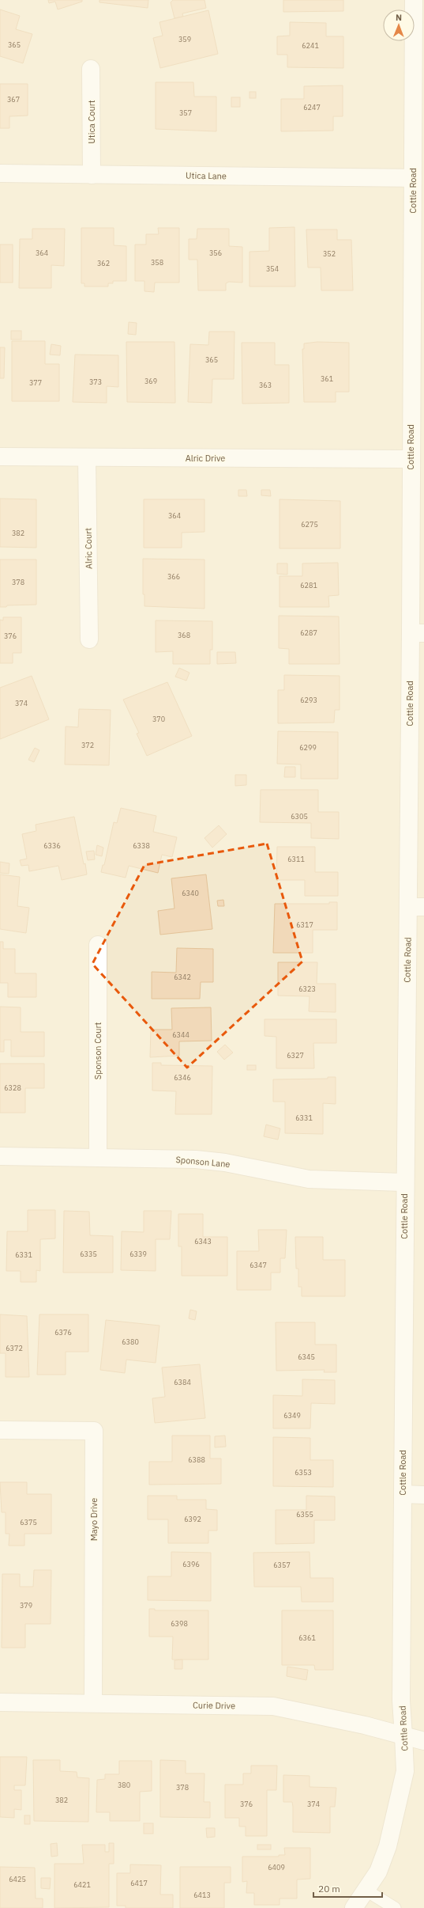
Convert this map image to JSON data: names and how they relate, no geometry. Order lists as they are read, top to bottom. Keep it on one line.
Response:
{"streets":{"street":["Utica Court","Utica Lane","Cottle Road","Alric Drive","Alric Court","Sponson Court","Sponson Lane","Mayo Drive","Curie Drive"]},"crossings":[["Utica Court","Utica Lane"],["Utica Lane","Cottle Road"],["Cottle Road","Alric Drive"],["Cottle Road","Sponson Lane"],["Cottle Road","Curie Drive"],["Alric Drive","Alric Court"],["Sponson Court","Sponson Lane"],["Mayo Drive","Curie Drive"]],"house_numbers":["359","365","6241","367","6247","357","364","356","352","358","362","354","365","361","369","373","377","363","364","6275","382","366","378","6281","6287","368","376","6293","374","370","372","6299","6305","6336","6338","6311","6340","6317","6342","6323","6344","6327","6346","6328","6331","6343","6335","6339","6331","6347","6376","6380","6372","6345","6384","6349","6388","6353","6355","6392","6375","6396","6357","379","6398","6361","380","378","382","376","374","6409","6425","6417","6421","6413"],"scale_bar":"20 m","north":"top"}
